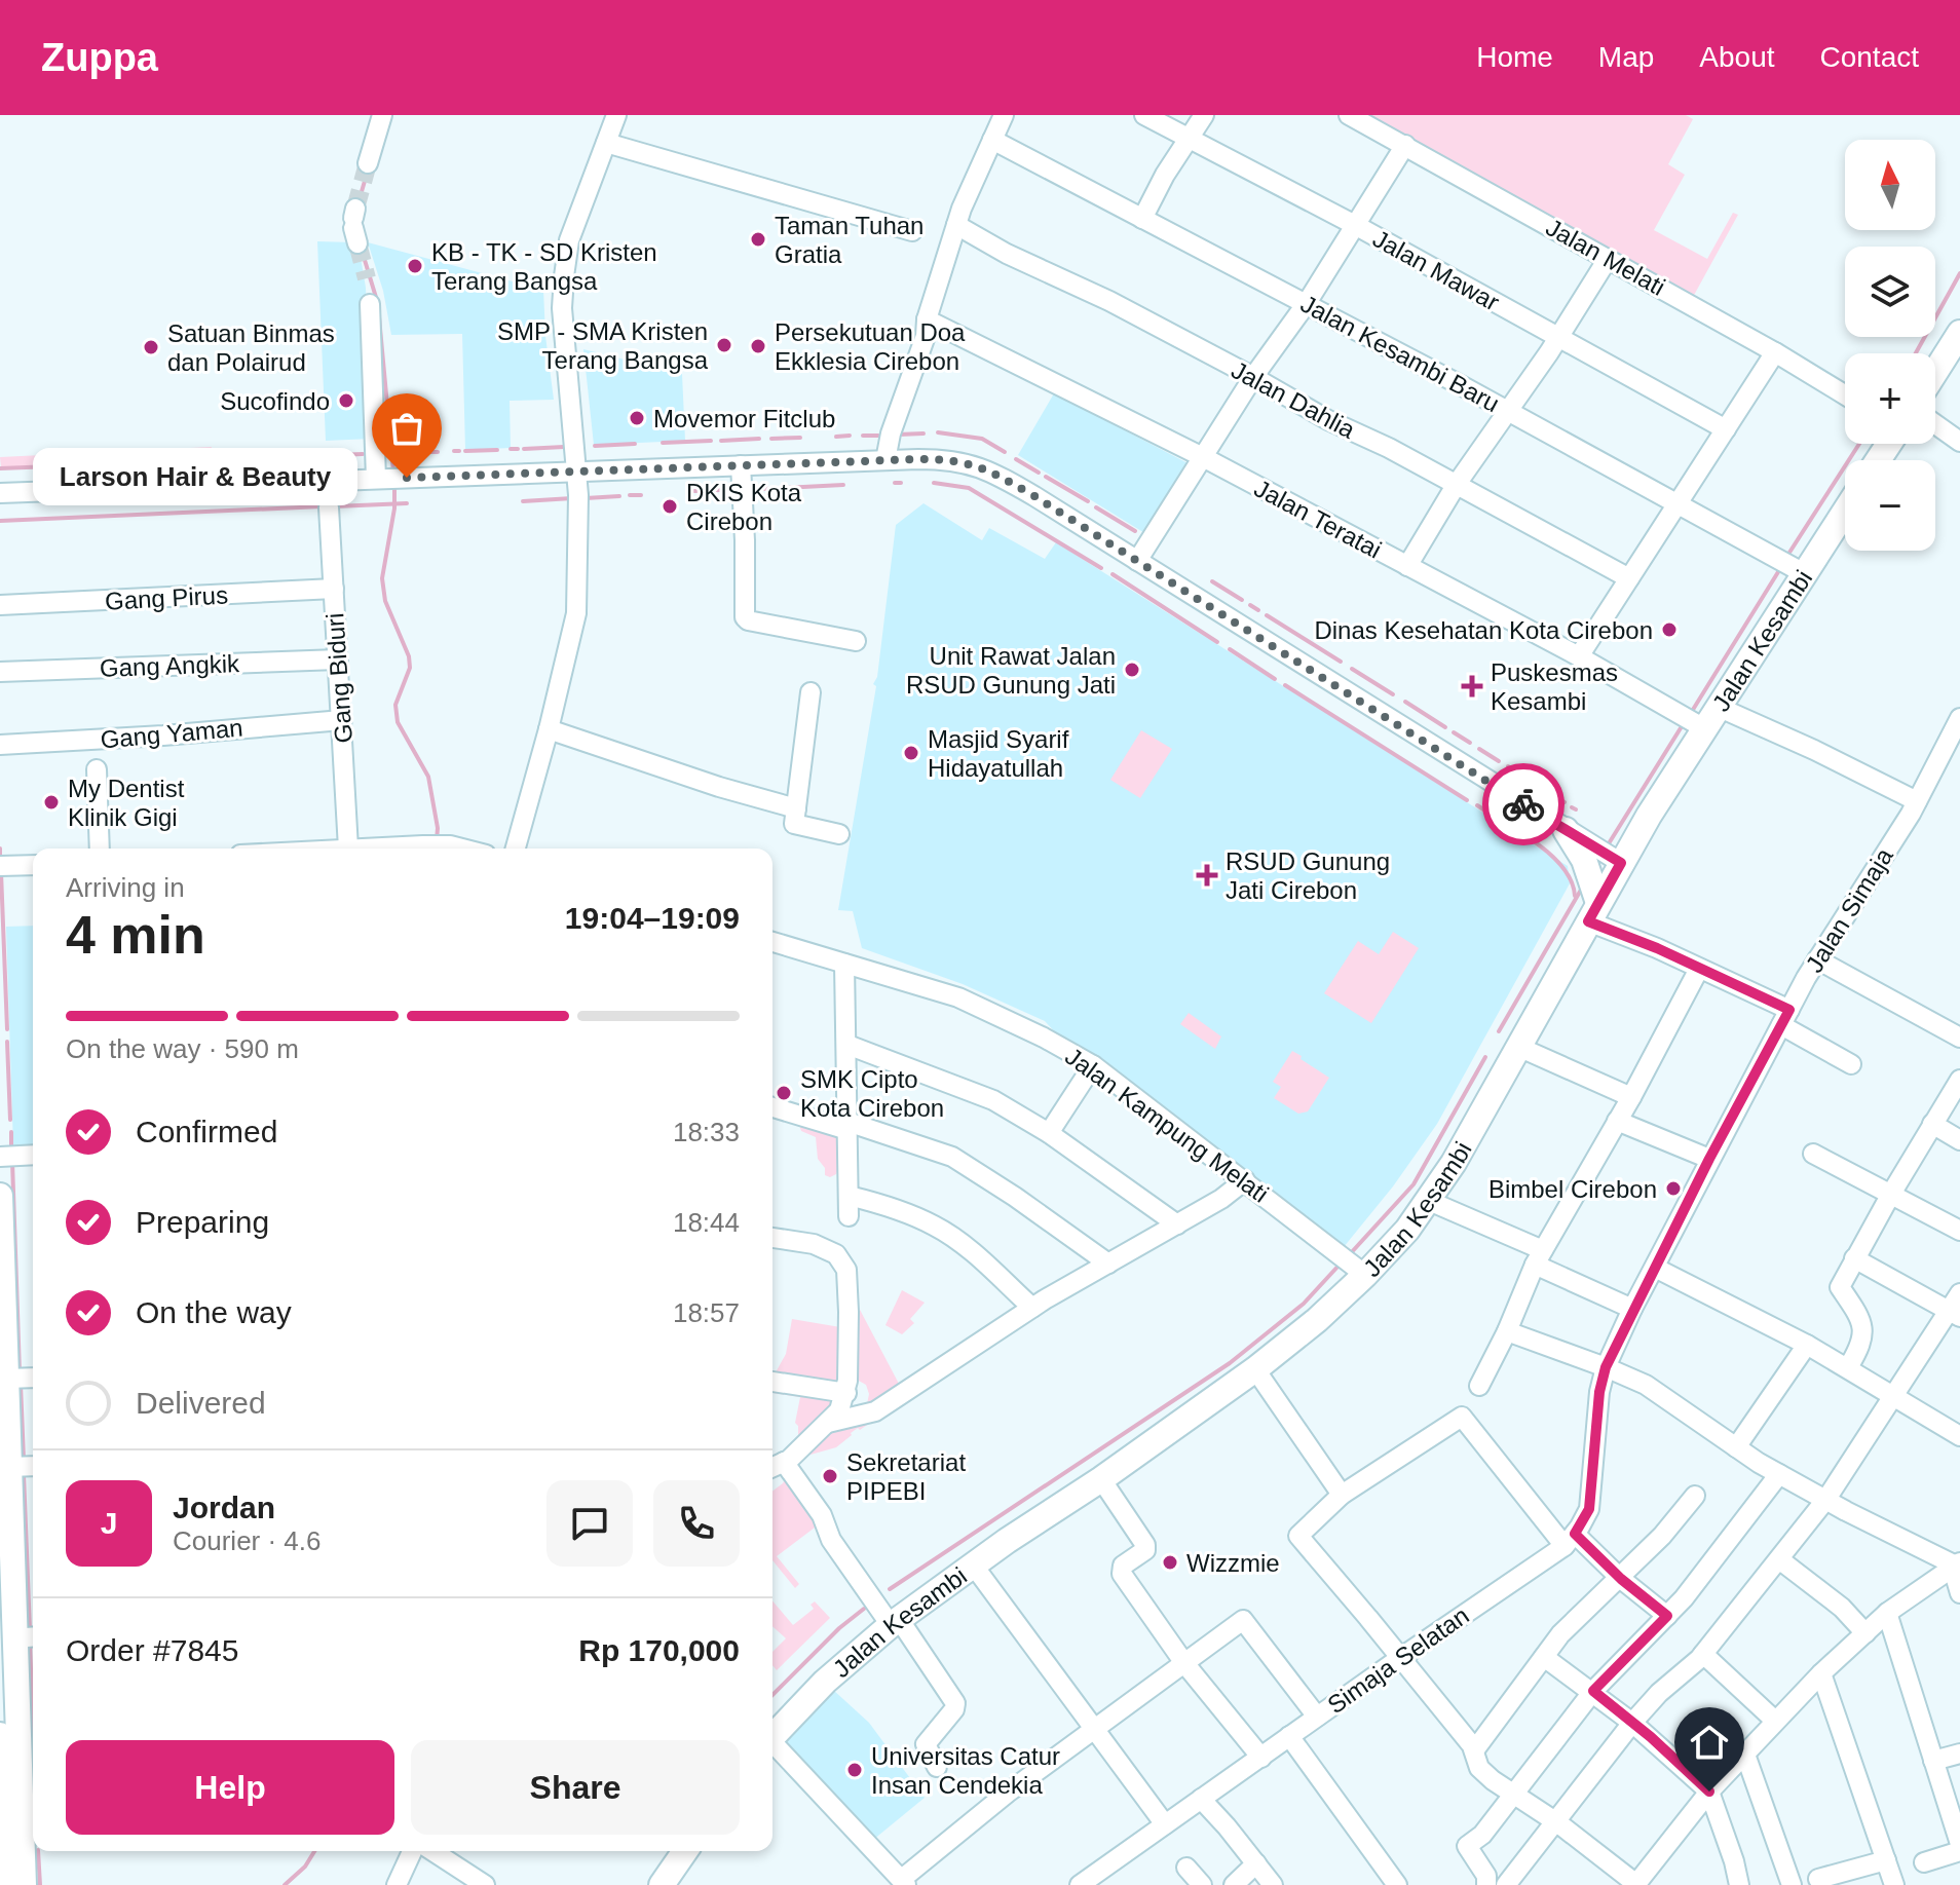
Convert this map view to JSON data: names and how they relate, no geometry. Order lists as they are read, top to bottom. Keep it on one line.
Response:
{"streets":{"main road":["Jalan Kesambi"],"street":["Jalan Melati","Jalan Mawar","Jalan Kesambi Baru","Jalan Dahlia","Jalan Teratai","Gang Pirus","Gang Angkik","Gang Biduri","Gang Yaman","Jalan Simaja","Jalan Kampung Melati","Simaja Selatan"]},"crossings":[["Jalan Kesambi Baru","Jalan Kesambi"],["Jalan Teratai","Jalan Kesambi"],["Gang Pirus","Gang Biduri"],["Jalan Kesambi","Jalan Kampung Melati"],["Gang Angkik","Gang Biduri"],["Gang Biduri","Gang Yaman"]],"places":{"other":["Taman Tuhan Gratia","KB - TK - SD Kristen Terang Bangsa","SMP - SMA Kristen Terang Bangsa","Persekutuan Doa Ekklesia Cirebon","Satuan Binmas dan Polairud","Sucofindo","Movemor Fitclub","Larson Hair & Beauty","DKIS Kota Cirebon","Dinas Kesehatan Kota Cirebon","Unit Rawat Jalan RSUD Gunung Jati","Masjid Syarif Hidayatullah","My Dentist Klinik Gigi","SMK Cipto Kota Cirebon","Bimbel Cirebon","Sekretariat PIPEBI","Wizzmie","Universitas Catur Insan Cendekia"],"health":["Puskesmas Kesambi","RSUD Gunung Jati Cirebon"]},"north":"top","page":{"header":"Zuppa","nav":["Home","Map","About","Contact"],"map_buttons":["+","−"],"bubble":"Larson Hair & Beauty","heading":["4 min","Arriving in","19:04–19:09"],"panel":["Jordan","Courier · 4.6","Order #7845","Rp 170,000"],"bar":"On the way · 590 m","list":[["Confirmed","18:33"],["Preparing","18:44"],["On the way","18:57"],"Delivered"],"round":"J","buttons":["Help","Share"]}}
